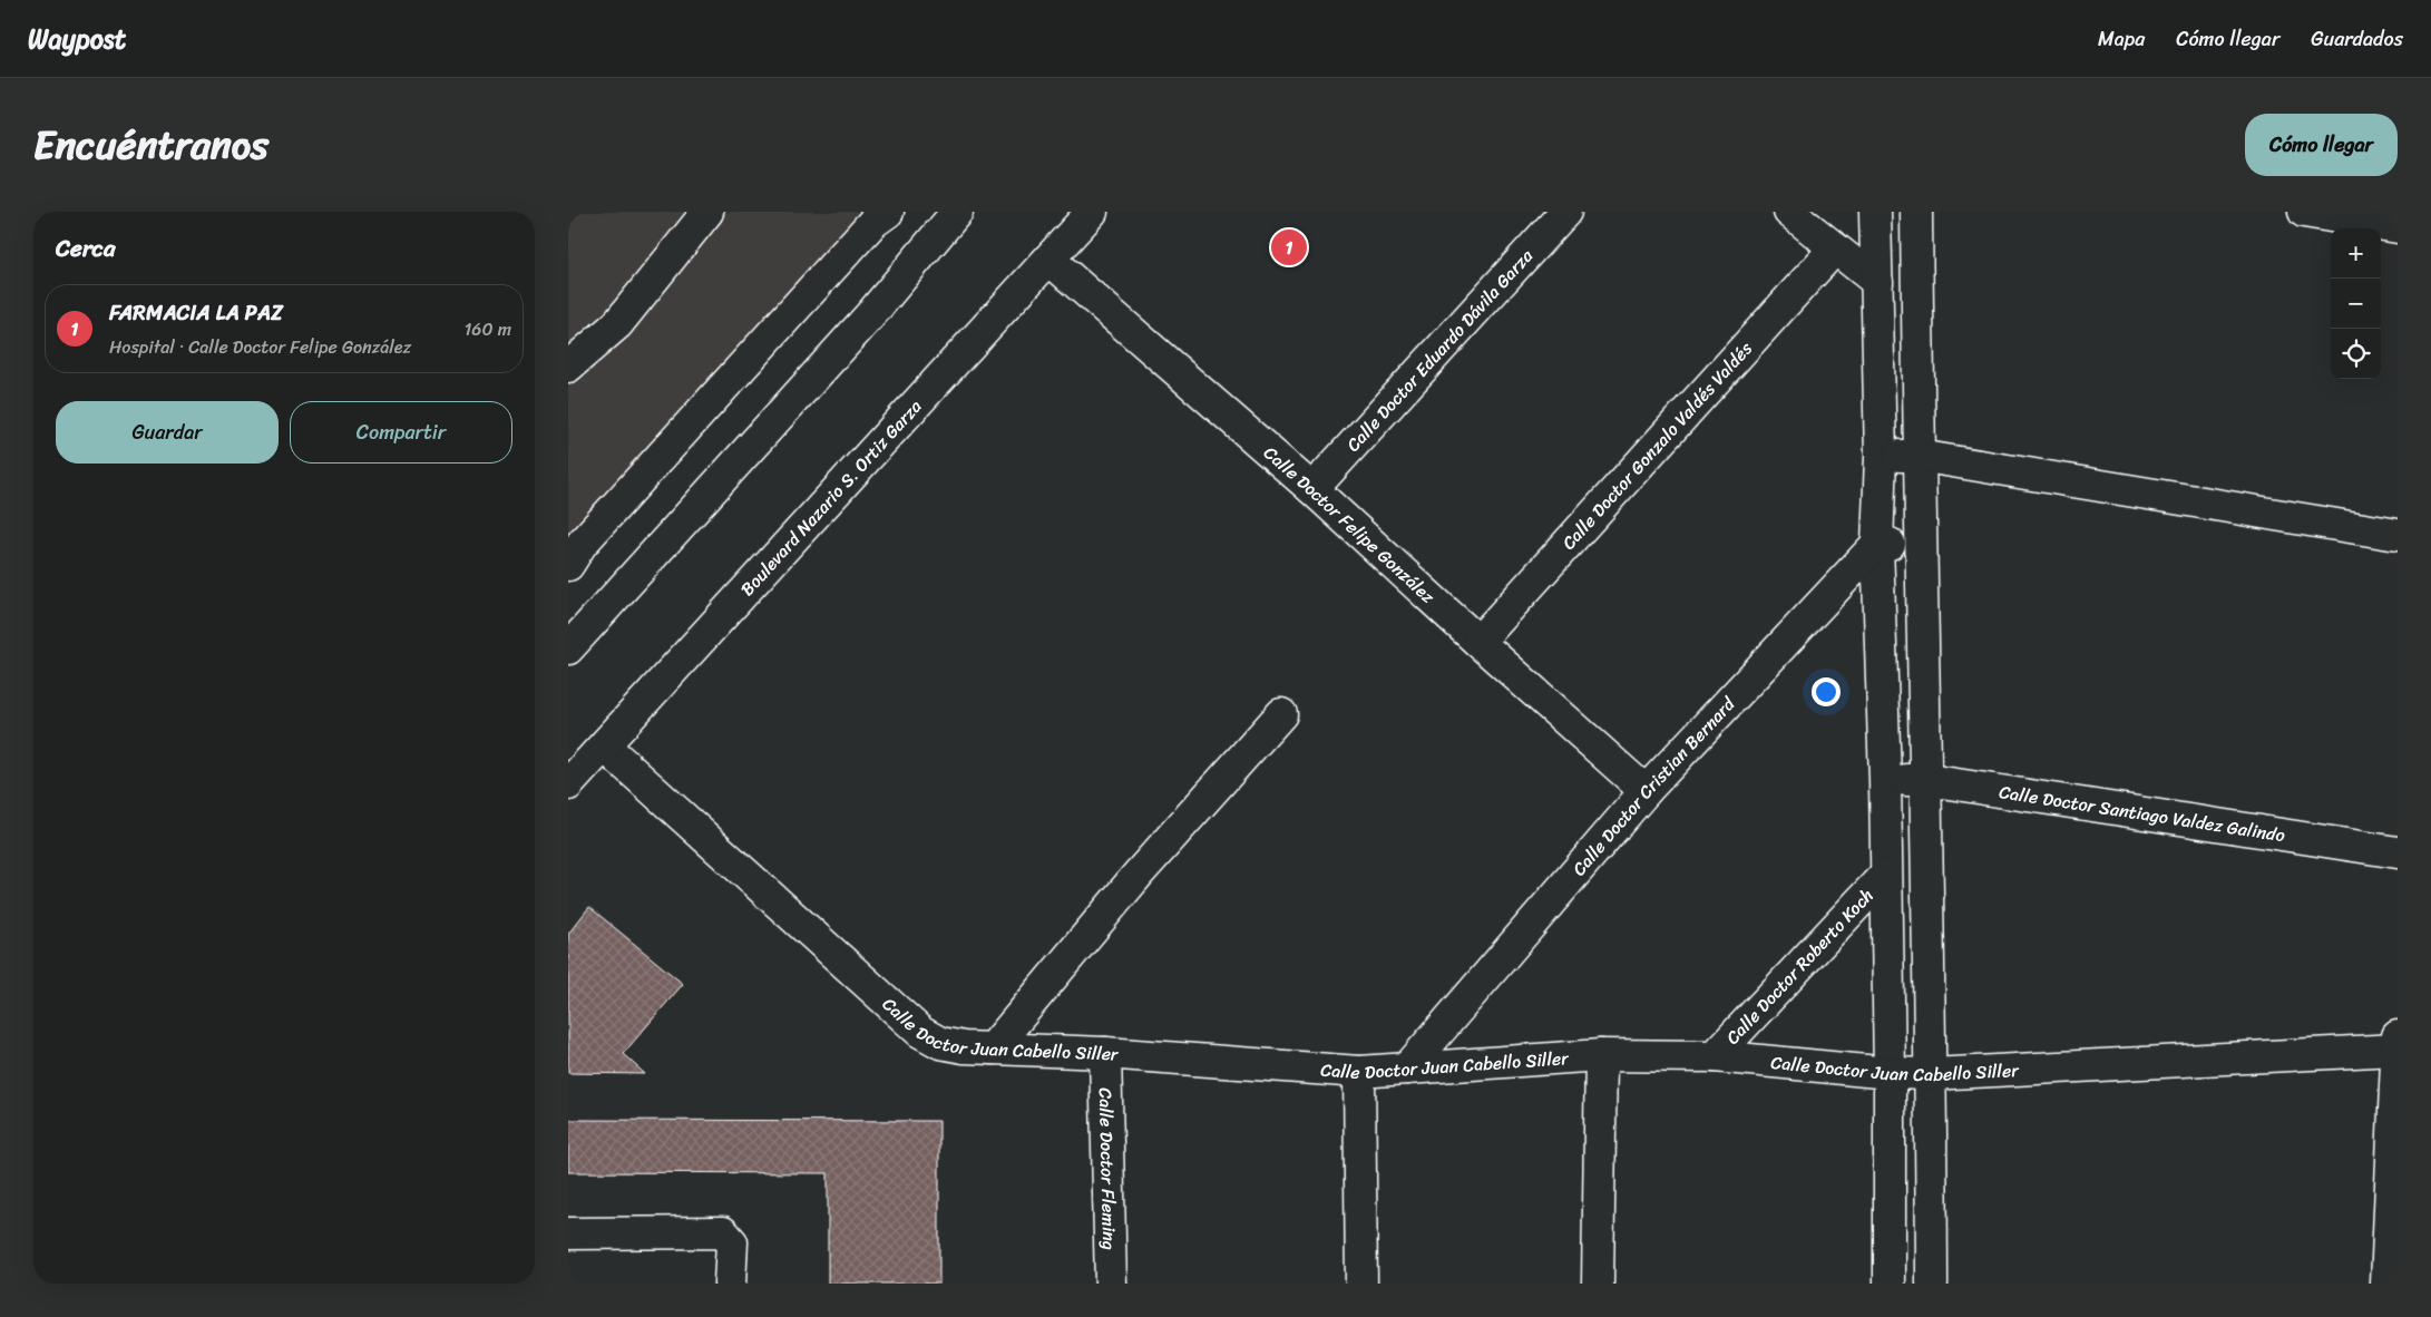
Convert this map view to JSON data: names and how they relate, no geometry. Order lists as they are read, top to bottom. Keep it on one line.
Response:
{"streets":{"main road":["Calle Doctor Eduardo Dávila Garza","Calle Doctor Gonzalo Valdés Valdés","Boulevard Nazario S. Ortiz Garza","Calle Doctor Felipe González","Calle Doctor Cristian Bernard","Calle Doctor Santiago Valdez Galindo","Calle Doctor Roberto Koch","Calle Doctor Juan Cabello Siller","Calle Doctor Fleming"]},"crossings":[["Calle Doctor Eduardo Dávila Garza","Calle Doctor Felipe González"],["Calle Doctor Gonzalo Valdés Valdés","Calle Doctor Felipe González"],["Boulevard Nazario S. Ortiz Garza","Calle Doctor Felipe González"],["Boulevard Nazario S. Ortiz Garza","Calle Doctor Juan Cabello Siller"],["Calle Doctor Felipe González","Calle Doctor Cristian Bernard"],["Calle Doctor Cristian Bernard","Calle Doctor Juan Cabello Siller"],["Calle Doctor Roberto Koch","Calle Doctor Juan Cabello Siller"],["Calle Doctor Juan Cabello Siller","Calle Doctor Fleming"]],"page":{"header":"Waypost","nav":["Mapa","Cómo llegar","Guardados"],"title":"Encuéntranos","buttons":["Cómo llegar",["Guardar","Compartir"]],"heading":"Cerca","pins":"1","map_buttons":["+","−"],"list":[{"mark":"1","name":"FARMACIA LA PAZ","note":"Hospital · Calle Doctor Felipe González","value":"160 m"}]}}
